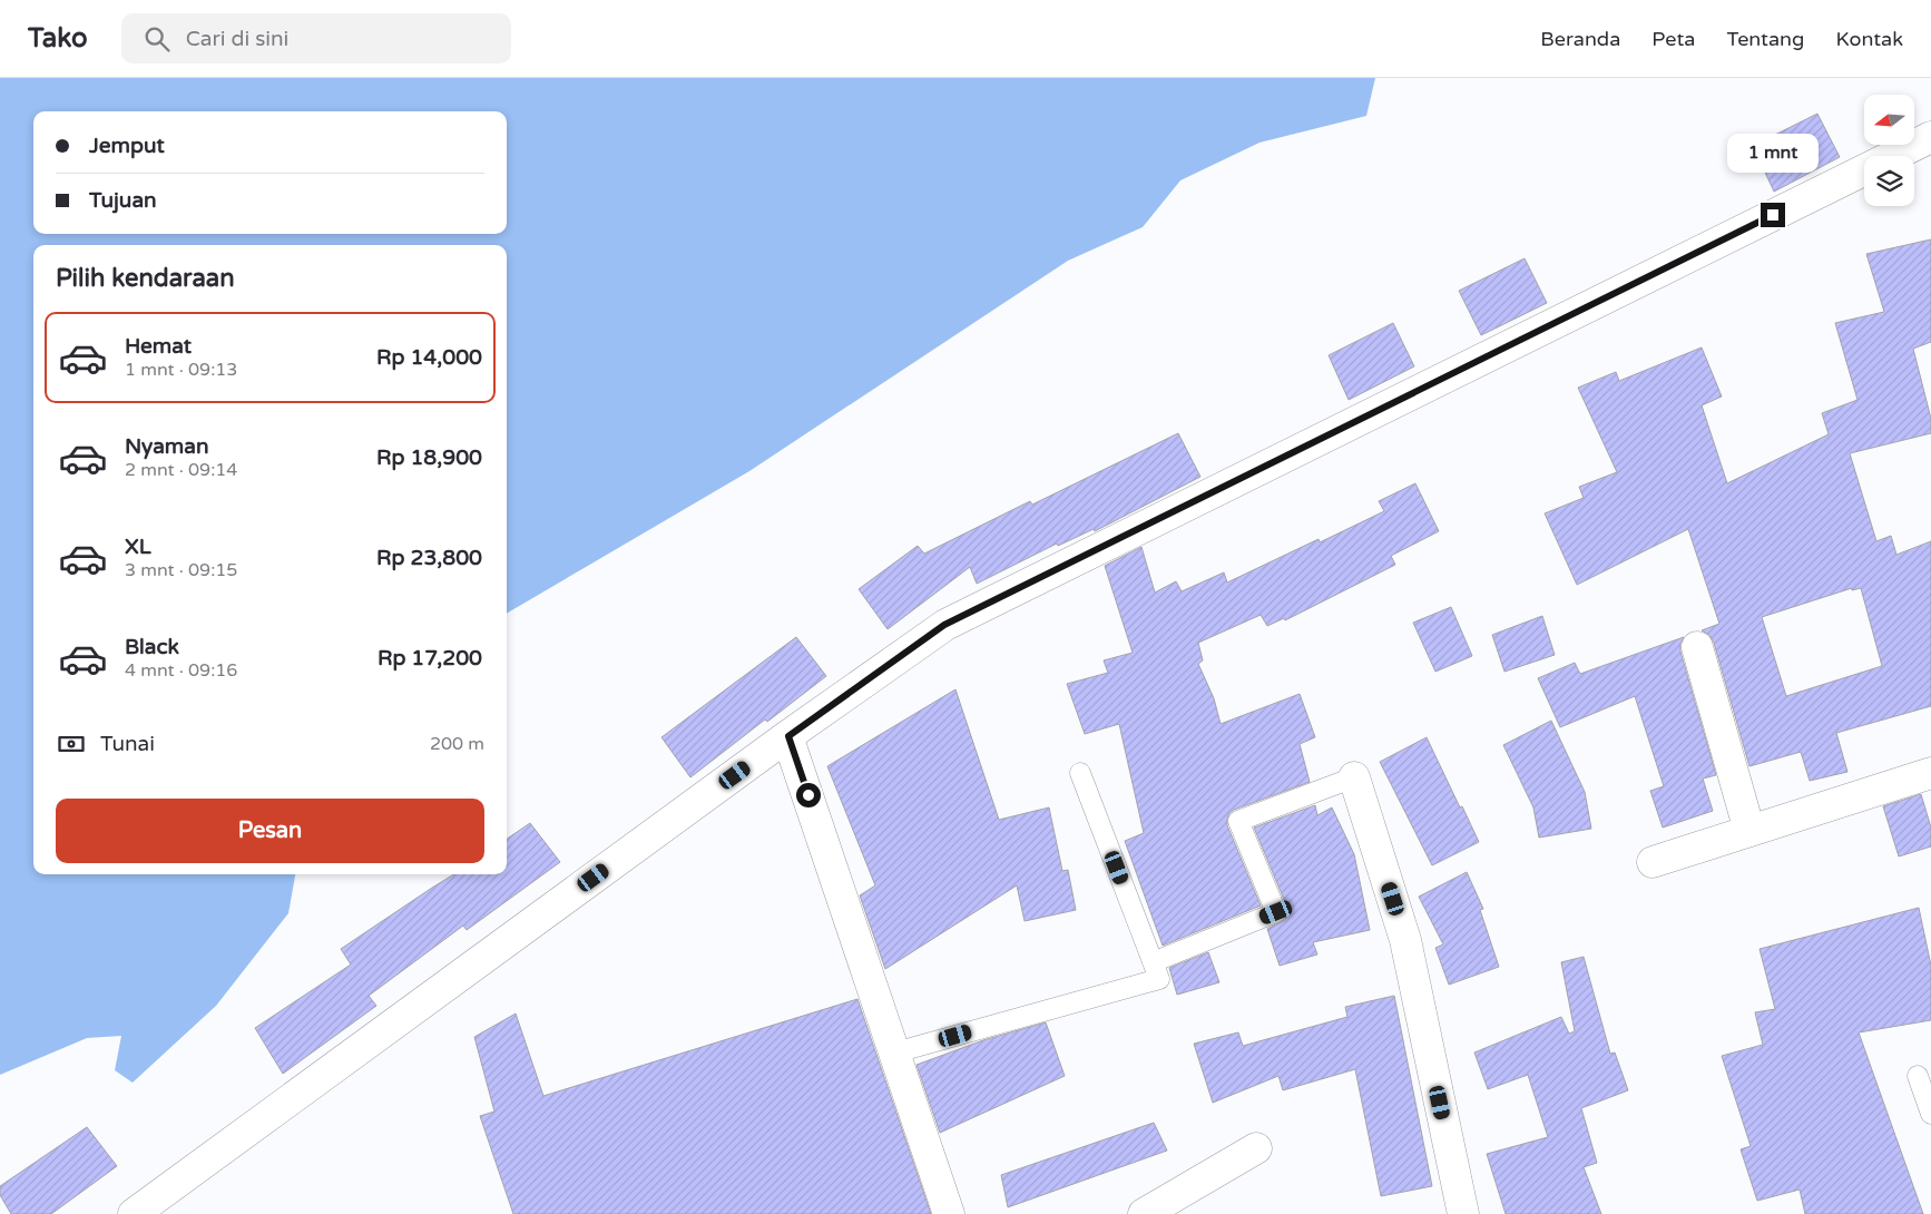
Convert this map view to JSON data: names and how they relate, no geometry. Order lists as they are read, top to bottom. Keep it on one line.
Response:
{"north":"left","page":{"header":"Tako","search":"Cari di sini","nav":["Beranda","Peta","Tentang","Kontak"],"banner":["Jemput","Tujuan"],"bubble":"1 mnt","heading":"Pilih kendaraan","list":[{"name":"Hemat","note":"1 mnt · 09:13","value":"Rp 14,000"},{"name":"Nyaman","note":"2 mnt · 09:14","value":"Rp 18,900"},{"name":"XL","note":"3 mnt · 09:15","value":"Rp 23,800"},{"name":"Black","note":"4 mnt · 09:16","value":"Rp 17,200"}],"pay":["Tunai","200 m"],"buttons":"Pesan"}}
